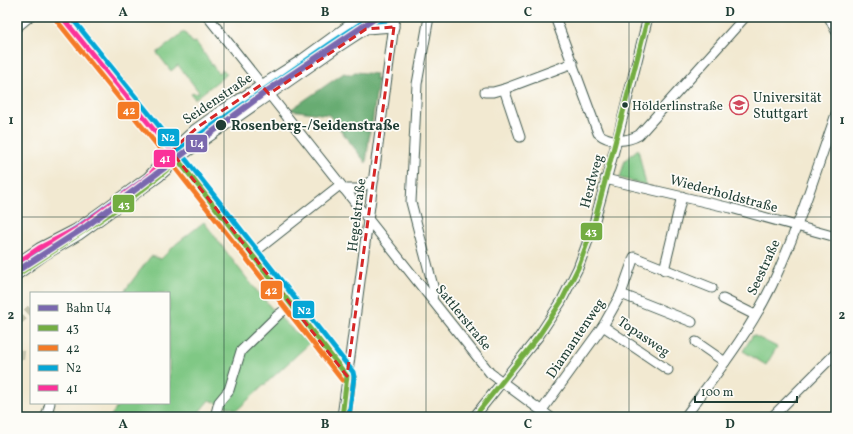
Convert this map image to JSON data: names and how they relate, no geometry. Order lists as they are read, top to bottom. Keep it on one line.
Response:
{"streets":{"street":["Seidenstraße","Herdweg","Wiederholdstraße","Hegelstraße","Seestraße","Sattlerstraße","Topasweg","Diamantenweg"]},"crossings":[["Seidenstraße","Hegelstraße"],["Seidenstraße","Sattlerstraße"],["Herdweg","Wiederholdstraße"],["Herdweg","Sattlerstraße"],["Wiederholdstraße","Seestraße"],["Hegelstraße","Sattlerstraße"],["Sattlerstraße","Diamantenweg"],["Topasweg","Diamantenweg"]],"places":{"other":["Hölderlinstraße","Rosenberg-/Seidenstraße"],"school or university":["Universität Stuttgart"]},"lines":["rail line U4","transit line 43","transit line N2","transit line 41","transit line 42"],"legend":["Bahn U4","43","42","N2","41"],"scale_bar":"100 m","grid":{"columns":["A","B","C","D"],"rows":["1","2"]}}
